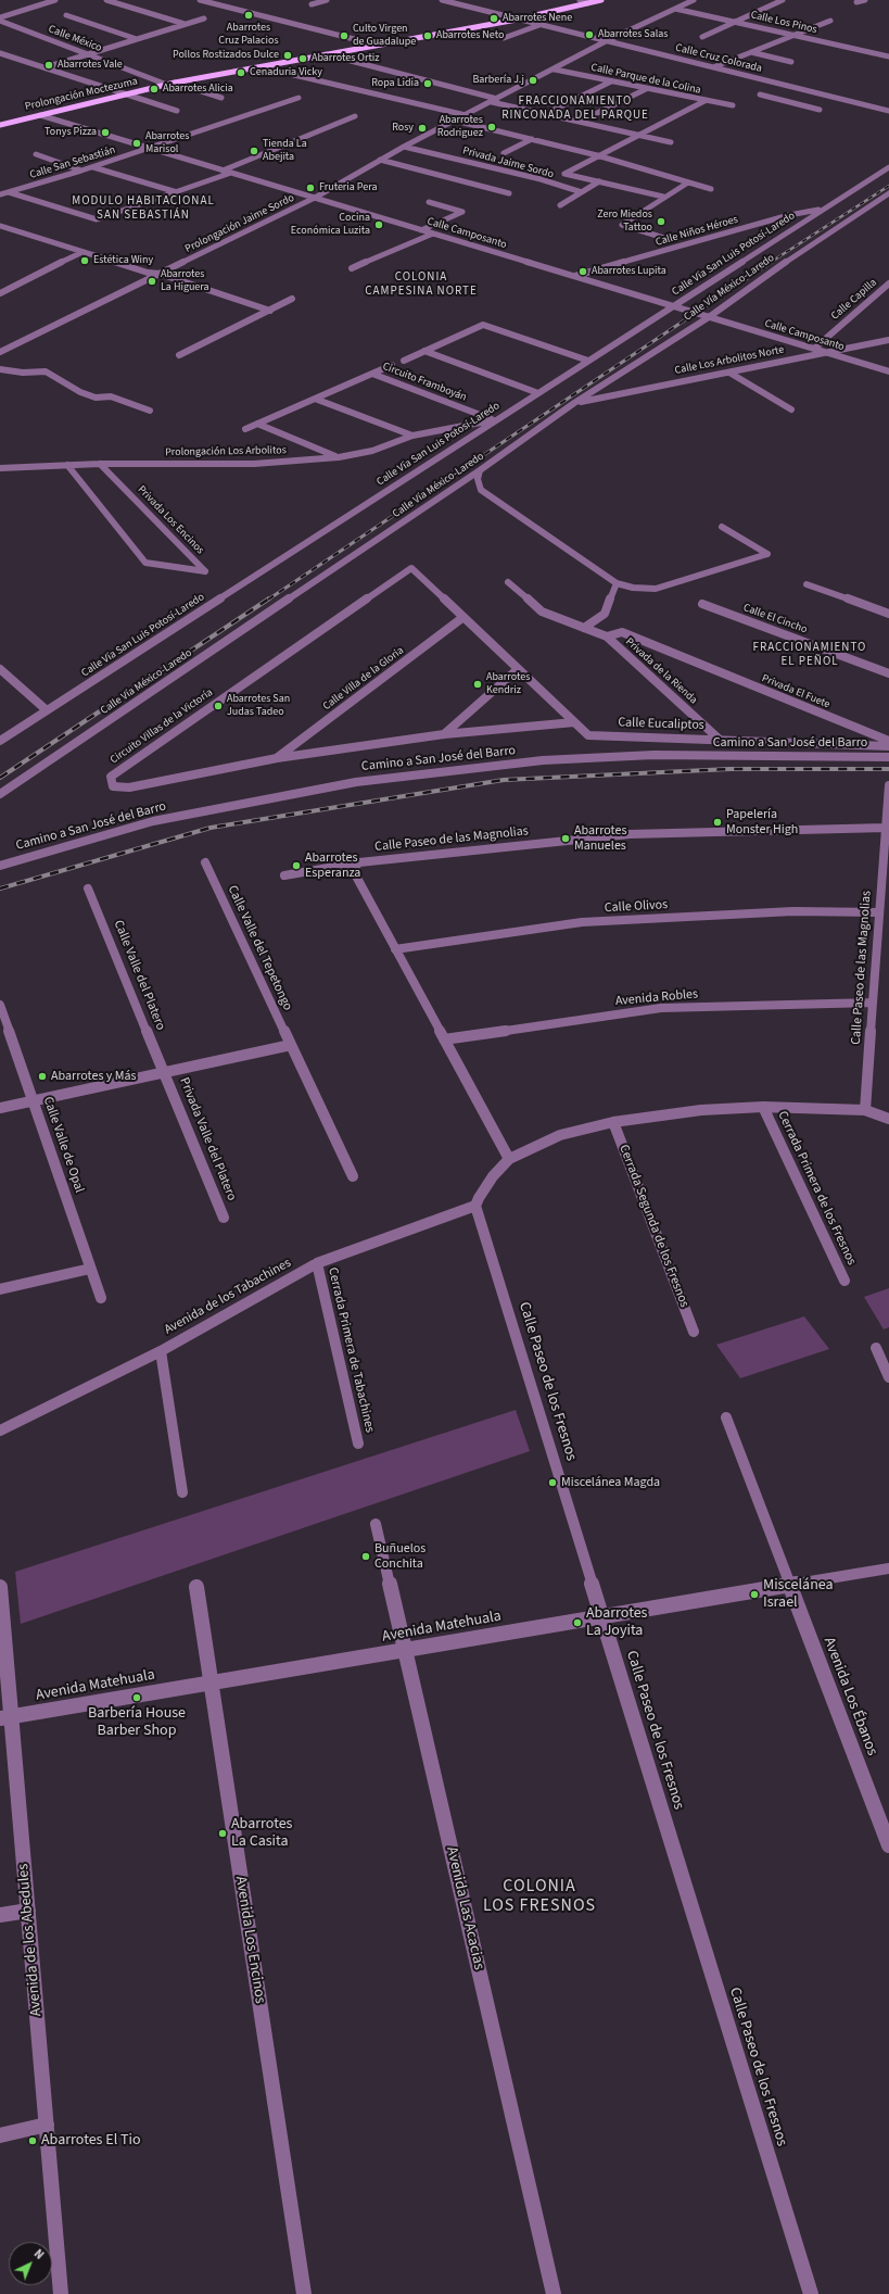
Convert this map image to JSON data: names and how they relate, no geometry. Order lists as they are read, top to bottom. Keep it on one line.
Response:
{"streets":{"main road":["Prolongación Moctezuma"],"street":["Calle Los Pinos","Calle México","Calle Cruz Colorada","Calle Parque de la Colina","Calle San Sebastián","Privada Jaime Sordo","Prolongación Jaime Sordo","Calle Niños Héroes","Calle Camposanto","Calle Vía San Luis Potosí-Laredo","Calle Vía México-Laredo","Calle Capilla","Calle Los Arbolitos Norte","Circuito Framboyán","Prolongación Los Arbolitos","Privada Los Encinos","Calle El Cincho","Privada de la Rienda","Calle Villa de la Gloria","Privada El Fuete","Calle Eucaliptos","Circuito Villas de la Victoría","Camino a San José del Barro","Calle Paseo de las Magnolias","Calle Olivos","Calle Valle del Tepetongo","Calle Valle del Platero","Avenida Robles","Privada Valle del Platero","Calle Valle de Opal","Cerrada Primera de los Fresnos","Cerrada Segunda de los Fresnos","Avenida de los Tabachines","Cerrada Primera de Tabachines","Calle Paseo de los Fresnos","Avenida Matehuala","Avenida Los Ébanos","Avenida Las Acacias","Avenida de los Abedules","Avenida Los Encinos"]},"crossings":[["Calle Los Pinos","Prolongación Jaime Sordo"],["Calle México","Prolongación Moctezuma"],["Calle Cruz Colorada","Prolongación Moctezuma"],["Calle Cruz Colorada","Prolongación Jaime Sordo"],["Calle Parque de la Colina","Prolongación Jaime Sordo"],["Prolongación Moctezuma","Calle Camposanto"],["Calle San Sebastián","Calle Camposanto"],["Privada Jaime Sordo","Prolongación Jaime Sordo"],["Prolongación Jaime Sordo","Calle Camposanto"],["Calle Niños Héroes","Calle Camposanto"],["Calle Niños Héroes","Calle Vía San Luis Potosí-Laredo"],["Calle Camposanto","Calle Vía San Luis Potosí-Laredo"],["Calle Camposanto","Calle Vía México-Laredo"],["Calle Camposanto","Calle Capilla"],["Calle Camposanto","Calle Los Arbolitos Norte"],["Calle Vía San Luis Potosí-Laredo","Circuito Framboyán"],["Calle Vía San Luis Potosí-Laredo","Prolongación Los Arbolitos"],["Calle Vía México-Laredo","Calle Los Arbolitos Norte"],["Circuito Framboyán","Prolongación Los Arbolitos"],["Prolongación Los Arbolitos","Privada Los Encinos"],["Privada de la Rienda","Privada El Fuete"],["Privada de la Rienda","Calle Eucaliptos"],["Calle Villa de la Gloria","Circuito Villas de la Victoría"],["Calle Eucaliptos","Circuito Villas de la Victoría"],["Calle Paseo de las Magnolias","Calle Olivos"],["Calle Paseo de las Magnolias","Avenida Robles"],["Calle Valle del Platero","Privada Valle del Platero"],["Avenida de los Tabachines","Cerrada Primera de Tabachines"],["Avenida de los Tabachines","Calle Paseo de los Fresnos"],["Calle Paseo de los Fresnos","Avenida Matehuala"],["Avenida Matehuala","Avenida Los Ébanos"],["Avenida Matehuala","Avenida Las Acacias"],["Avenida Matehuala","Avenida de los Abedules"],["Avenida Matehuala","Avenida Los Encinos"]],"districts":["FRACCIONAMIENTO RINCONADA DEL PARQUE","MODULO HABITACIONAL SAN SEBASTIÁN","COLONIA CAMPESINA NORTE","FRACCIONAMIENTO EL PEÑOL","COLONIA LOS FRESNOS"],"places":["Abarrotes Cruz Palacios","Abarrotes Nene","Abarrotes Salas","Culto Virgen de Guadalupe","Abarrotes Neto","Pollos Rostizados Dulce","Abarrotes Ortiz","Abarrotes Vale","Cenaduria Vicky","Barbería J.j","Ropa Lidia","Abarrotes Alicia","Abarrotes Rodriguez","Rosy","Tonys Pizza","Abarrotes Marisol","Tienda La Abejita","Fruteria Pera","Zero Miedos Tattoo","Cocina Económica Luzita","Estética Winy","Abarrotes Lupita","Abarrotes La Higuera","Abarrotes Kendriz","Abarrotes San Judas Tadeo","Papelería Monster High","Abarrotes Manueles","Abarrotes Esperanza","Abarrotes y Más","Miscelánea Magda","Buñuelos Conchita","Miscelánea Israel","Abarrotes La Joyita","Barbería House Barber Shop","Abarrotes La Casita","Abarrotes El Tio"],"north":"top right"}
